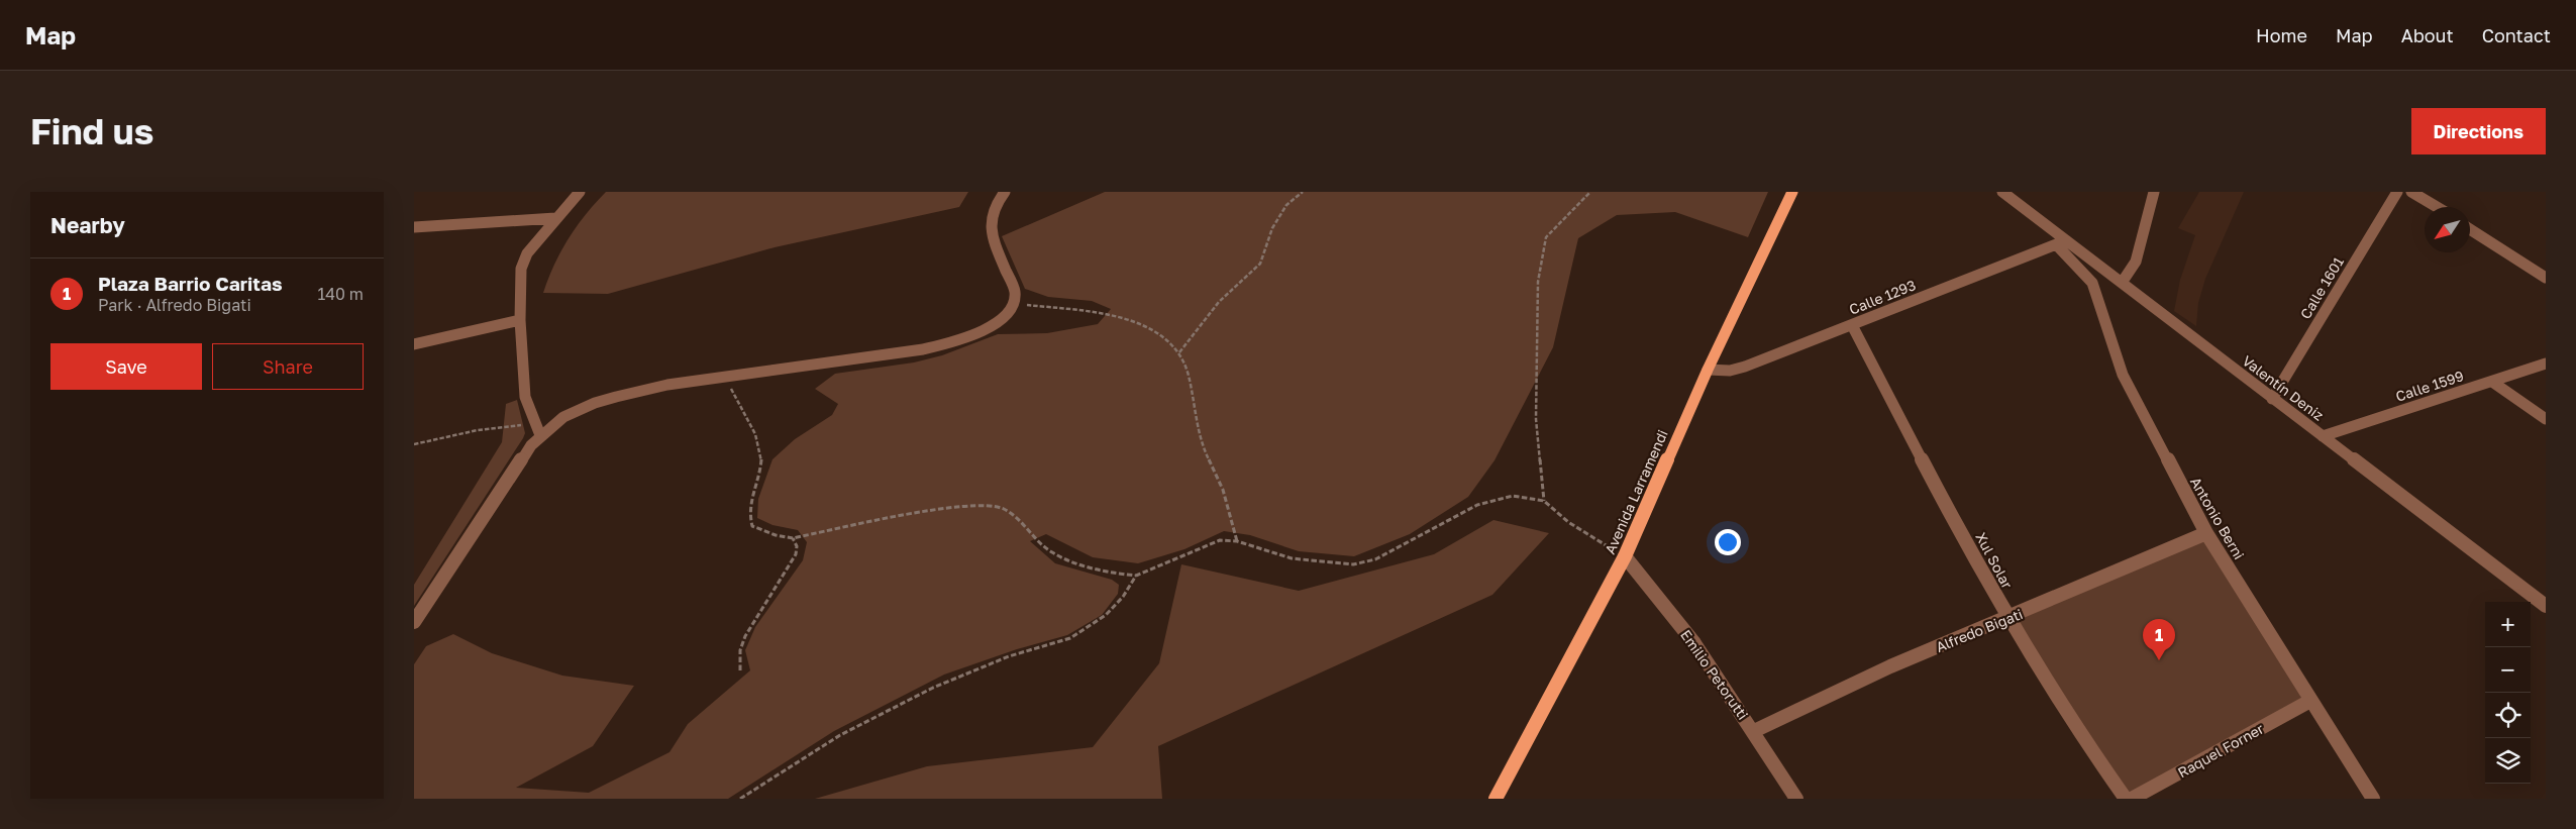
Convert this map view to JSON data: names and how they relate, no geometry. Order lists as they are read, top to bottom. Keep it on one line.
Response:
{"streets":{"main road":["Avenida Larramendi"],"street":["Calle 1601","Calle 1293","Calle 1599","Valentín Deniz","Antonio Berni","Xul Solar","Alfredo Bigati","Emilio Petorutti","Raquel Forner"]},"crossings":[["Calle 1601","Valentín Deniz"],["Calle 1293","Valentín Deniz"],["Calle 1293","Avenida Larramendi"],["Calle 1293","Antonio Berni"],["Calle 1293","Xul Solar"],["Calle 1599","Valentín Deniz"],["Valentín Deniz","Antonio Berni"],["Avenida Larramendi","Emilio Petorutti"],["Antonio Berni","Alfredo Bigati"],["Antonio Berni","Raquel Forner"],["Xul Solar","Alfredo Bigati"],["Alfredo Bigati","Emilio Petorutti"]],"north":"bottom left","page":{"header":"Map","nav":["Home","Map","About","Contact"],"buttons":["Directions",["Save","Share"]],"title":"Find us","heading":"Nearby","list":[{"mark":"1","name":"Plaza Barrio Caritas","note":"Park · Alfredo Bigati","value":"140 m"}],"map_buttons":["+","−"],"pins":"1"}}
